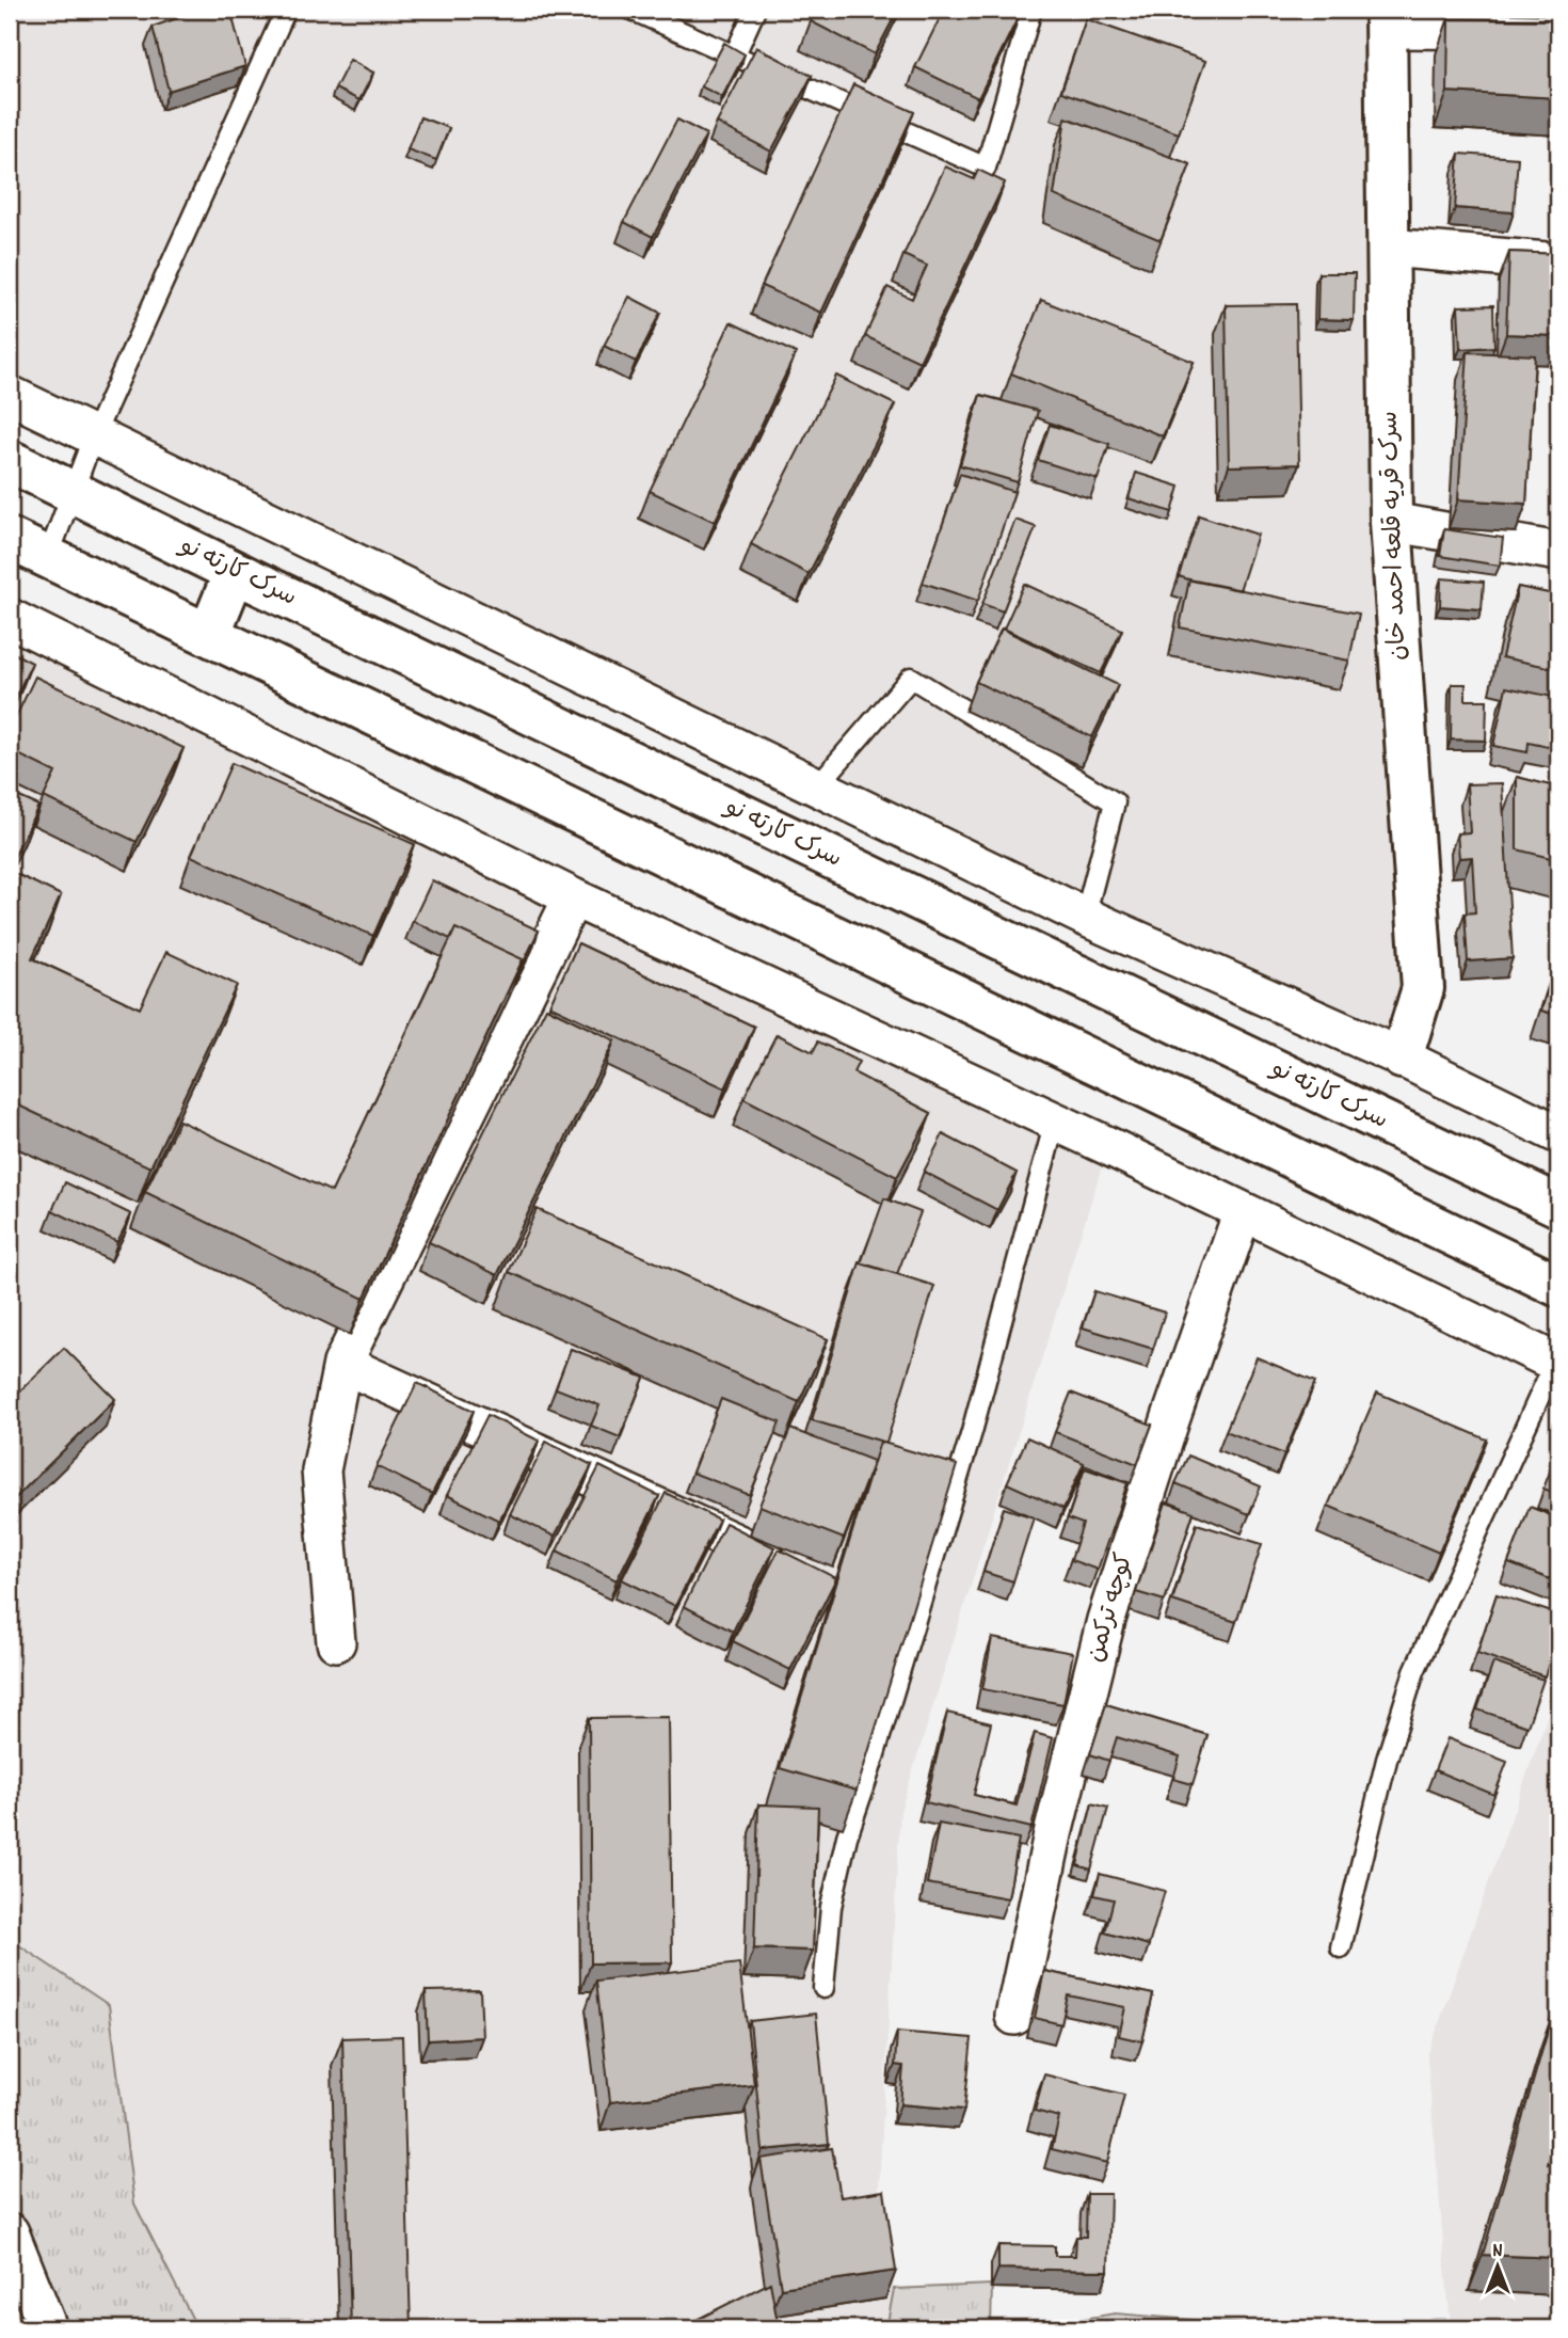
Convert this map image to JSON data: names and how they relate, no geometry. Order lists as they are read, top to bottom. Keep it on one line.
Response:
{"streets":{"main road":["سرک قریه قلعه احمد خان","سرک کارته نو"],"street":["کوچه ترکمن"]},"north":"top"}
